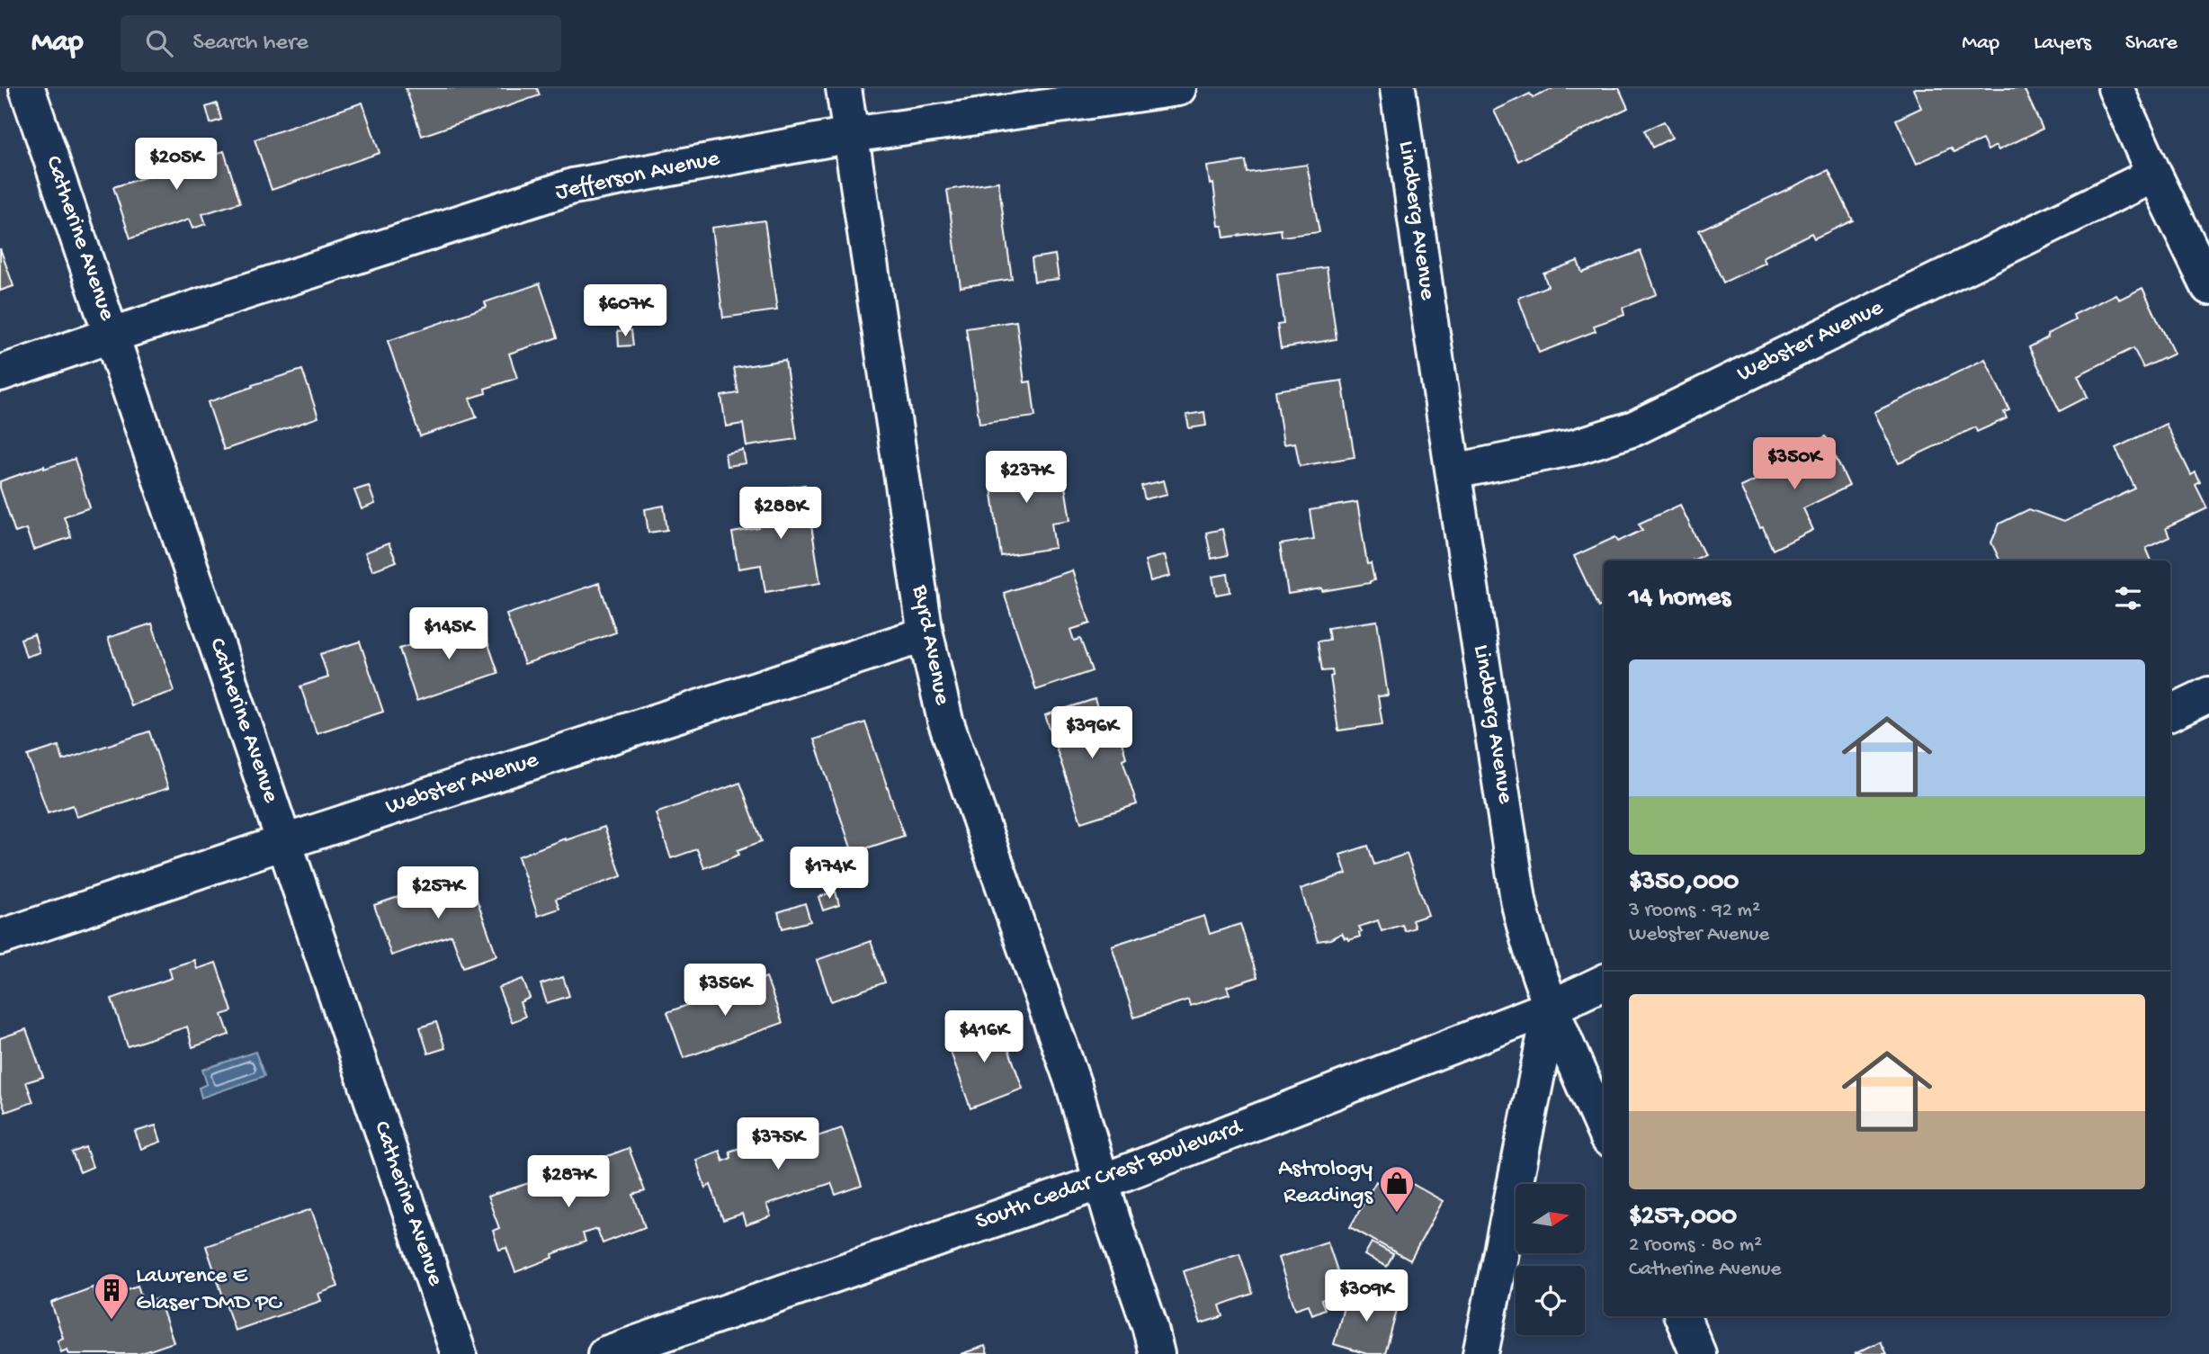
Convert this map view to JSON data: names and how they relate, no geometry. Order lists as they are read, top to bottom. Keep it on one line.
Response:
{"streets":{"street":["Jefferson Avenue","Lindberg Avenue","Catherine Avenue","Webster Avenue","Byrd Avenue","South Cedar Crest Boulevard"]},"crossings":[["Jefferson Avenue","Catherine Avenue"],["Jefferson Avenue","Byrd Avenue"],["Lindberg Avenue","Webster Avenue"],["Lindberg Avenue","South Cedar Crest Boulevard"],["Catherine Avenue","Webster Avenue"],["Webster Avenue","Byrd Avenue"],["Byrd Avenue","South Cedar Crest Boulevard"]],"places":{"shop":["Astrology Readings"],"building":["Lawrence E Glaser DMD PC"]},"north":"right","page":{"header":"Map","search":"Search here","nav":["Map","Layers","Share"],"price":["$205K","$607K","$350K","$237K","$288K","$145K","$396K","$174K","$257K","$356K","$416K","$375K","$287K","$309K"],"heading":"14 homes","list":[{"name":"$350,000","note":"3 rooms · 92 m² · Webster Avenue"},{"name":"$257,000","note":"2 rooms · 80 m² · Catherine Avenue"}]}}
